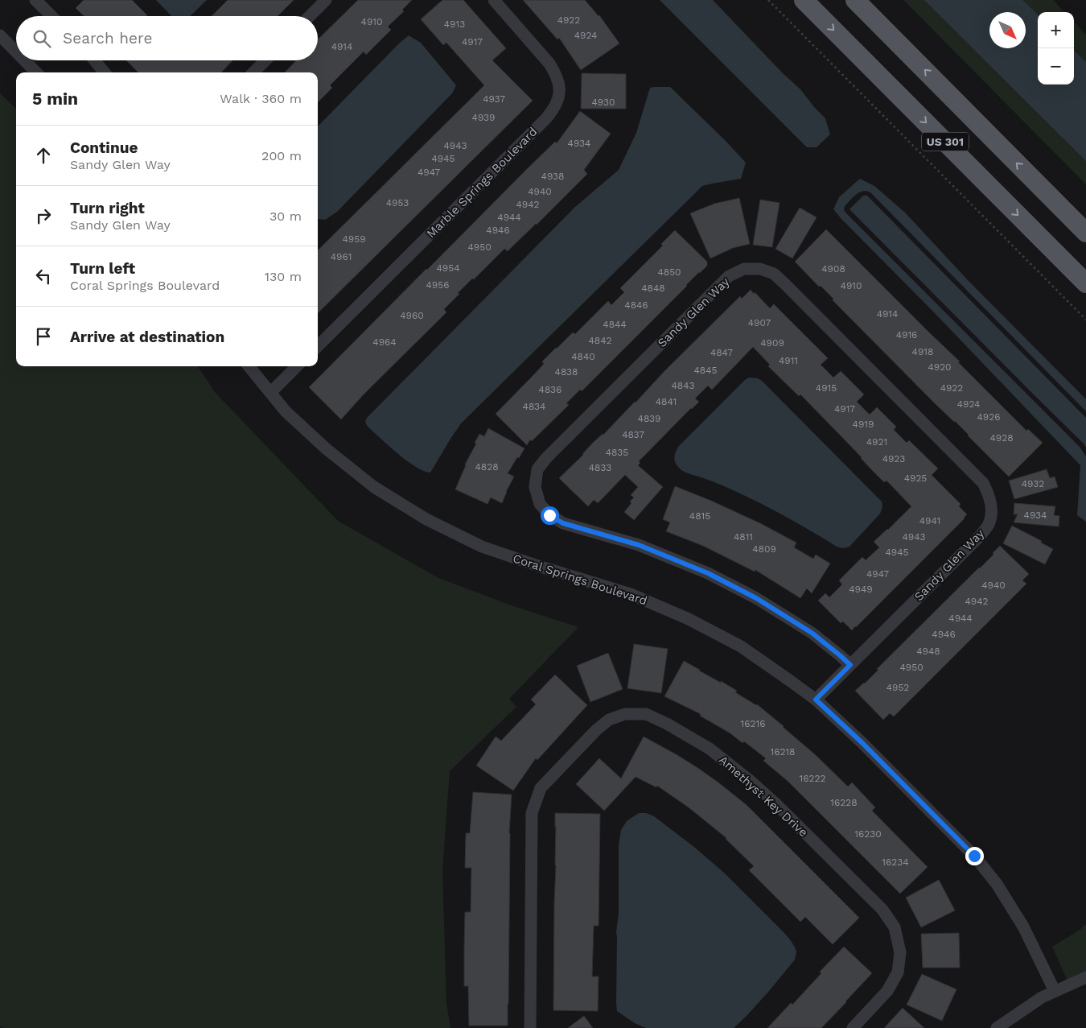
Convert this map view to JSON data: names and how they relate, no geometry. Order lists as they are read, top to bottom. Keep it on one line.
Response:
{"streets":{"main road":["US 301"],"street":["Marble Springs Boulevard","Sandy Glen Way","Coral Springs Boulevard","Amethyst Key Drive"]},"crossings":[["Sandy Glen Way","Coral Springs Boulevard"]],"house_numbers":["4922","4910","4913","4924","4917","4914","4937","4930","4939","4934","4943","4945","4947","4938","4940","4953","4942","4944","4946","4959","4950","4961","4954","4908","4850","4956","4910","4848","4846","4914","4960","4907","4844","4916","4842","4964","4909","4918","4847","4840","4911","4920","4845","4838","4843","4915","4922","4836","4841","4924","4834","4917","4926","4839","4919","4837","4928","4921","4835","4923","4828","4833","4925","4932","4934","4815","4941","4811","4943","4809","4945","4947","4940","4949","4942","4944","4946","4948","4950","4952","16216","16218","16222","16228","16230","16234"],"north":"bottom right","page":{"map_buttons":["+","−"],"search":"Search here","heading":["5 min","Walk · 360 m"],"list":[["Continue","Sandy Glen Way","200 m"],["Turn right","Sandy Glen Way","30 m"],["Turn left","Coral Springs Boulevard","130 m"],"Arrive at destination"]}}
